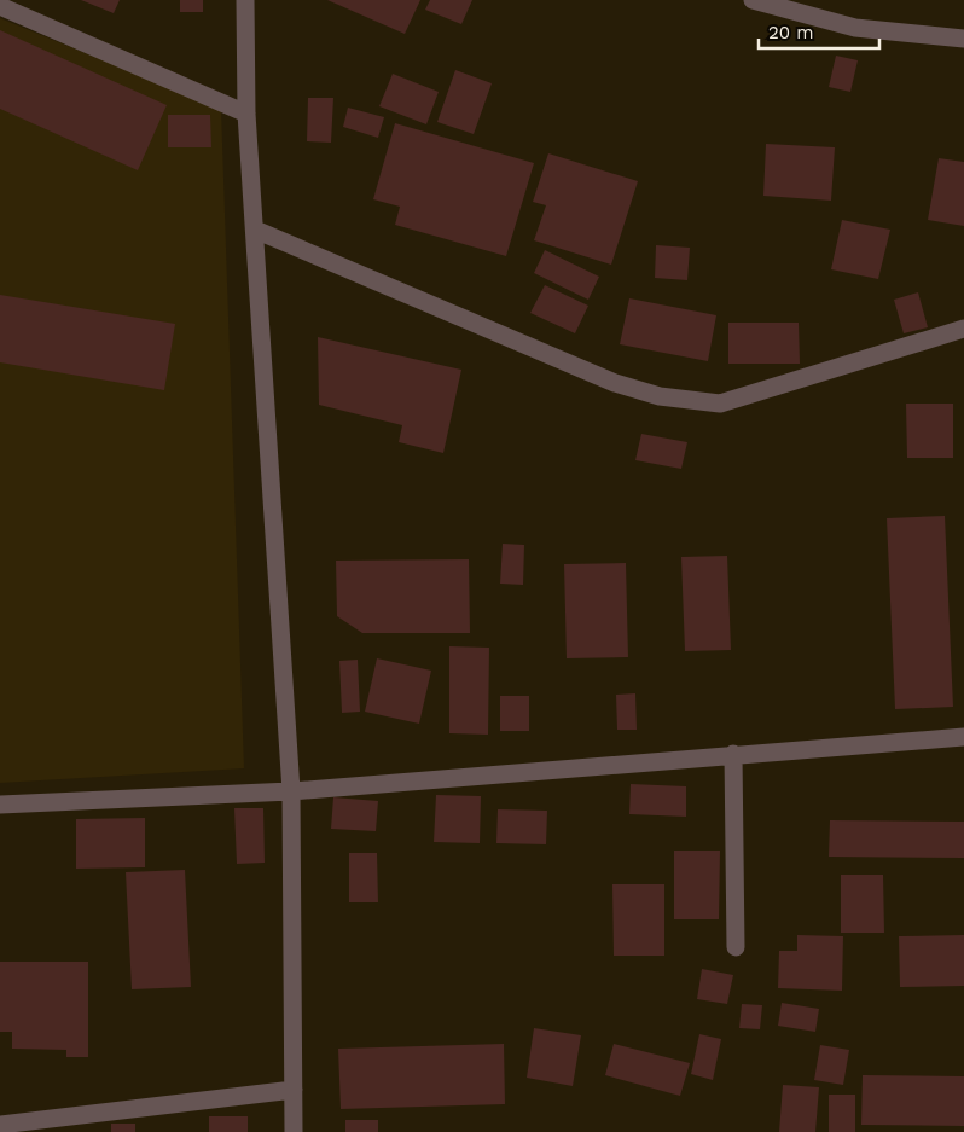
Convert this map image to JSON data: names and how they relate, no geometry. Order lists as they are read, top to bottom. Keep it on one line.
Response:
{"scale_bar":"20 m"}
